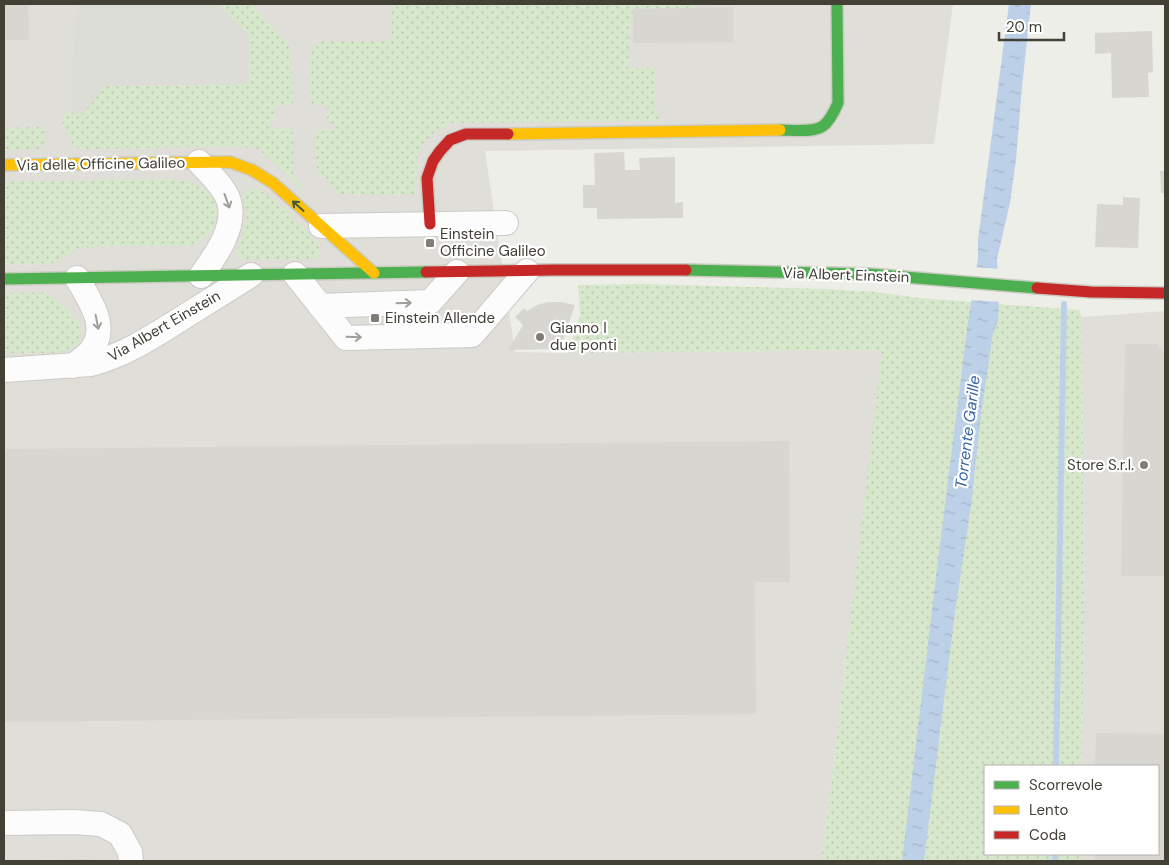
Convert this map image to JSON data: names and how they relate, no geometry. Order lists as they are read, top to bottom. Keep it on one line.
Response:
{"streets":{"street":["Via delle Officine Galileo","Via Albert Einstein"]},"crossings":[["Via delle Officine Galileo","Via Albert Einstein"]],"water":["Torrente Garille"],"places":{"transit":["Einstein Officine Galileo","Einstein Allende"],"other":["Gianno I due ponti","Store S.r.l."]},"legend":["Scorrevole","Lento","Coda"],"scale_bar":"20 m"}
